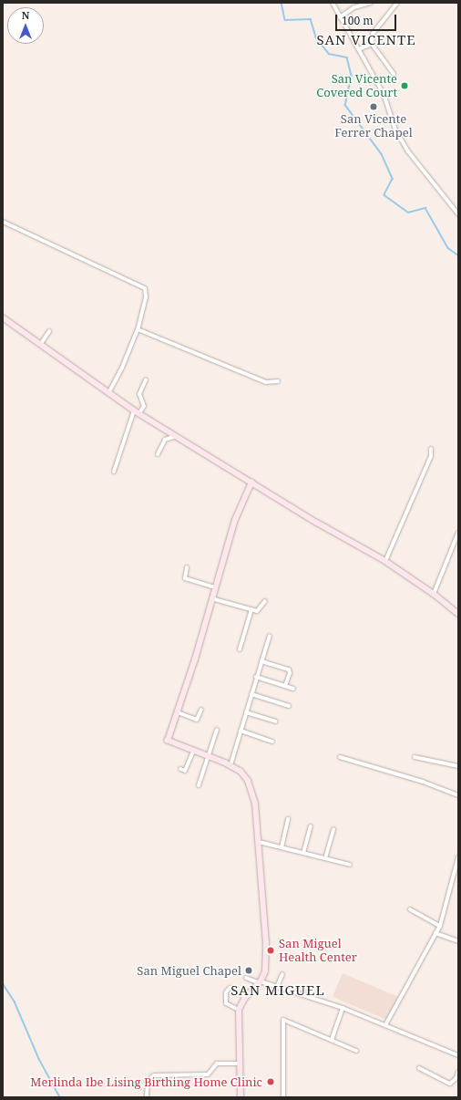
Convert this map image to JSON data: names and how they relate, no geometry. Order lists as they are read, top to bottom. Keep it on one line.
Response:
{"districts":["SAN VICENTE","SAN MIGUEL"],"places":["San Vicente Covered Court","San Vicente Ferrer Chapel","San Miguel Health Center","San Miguel Chapel","Merlinda Ibe Lising Birthing Home Clinic"],"scale_bar":"100 m","north":"top"}
